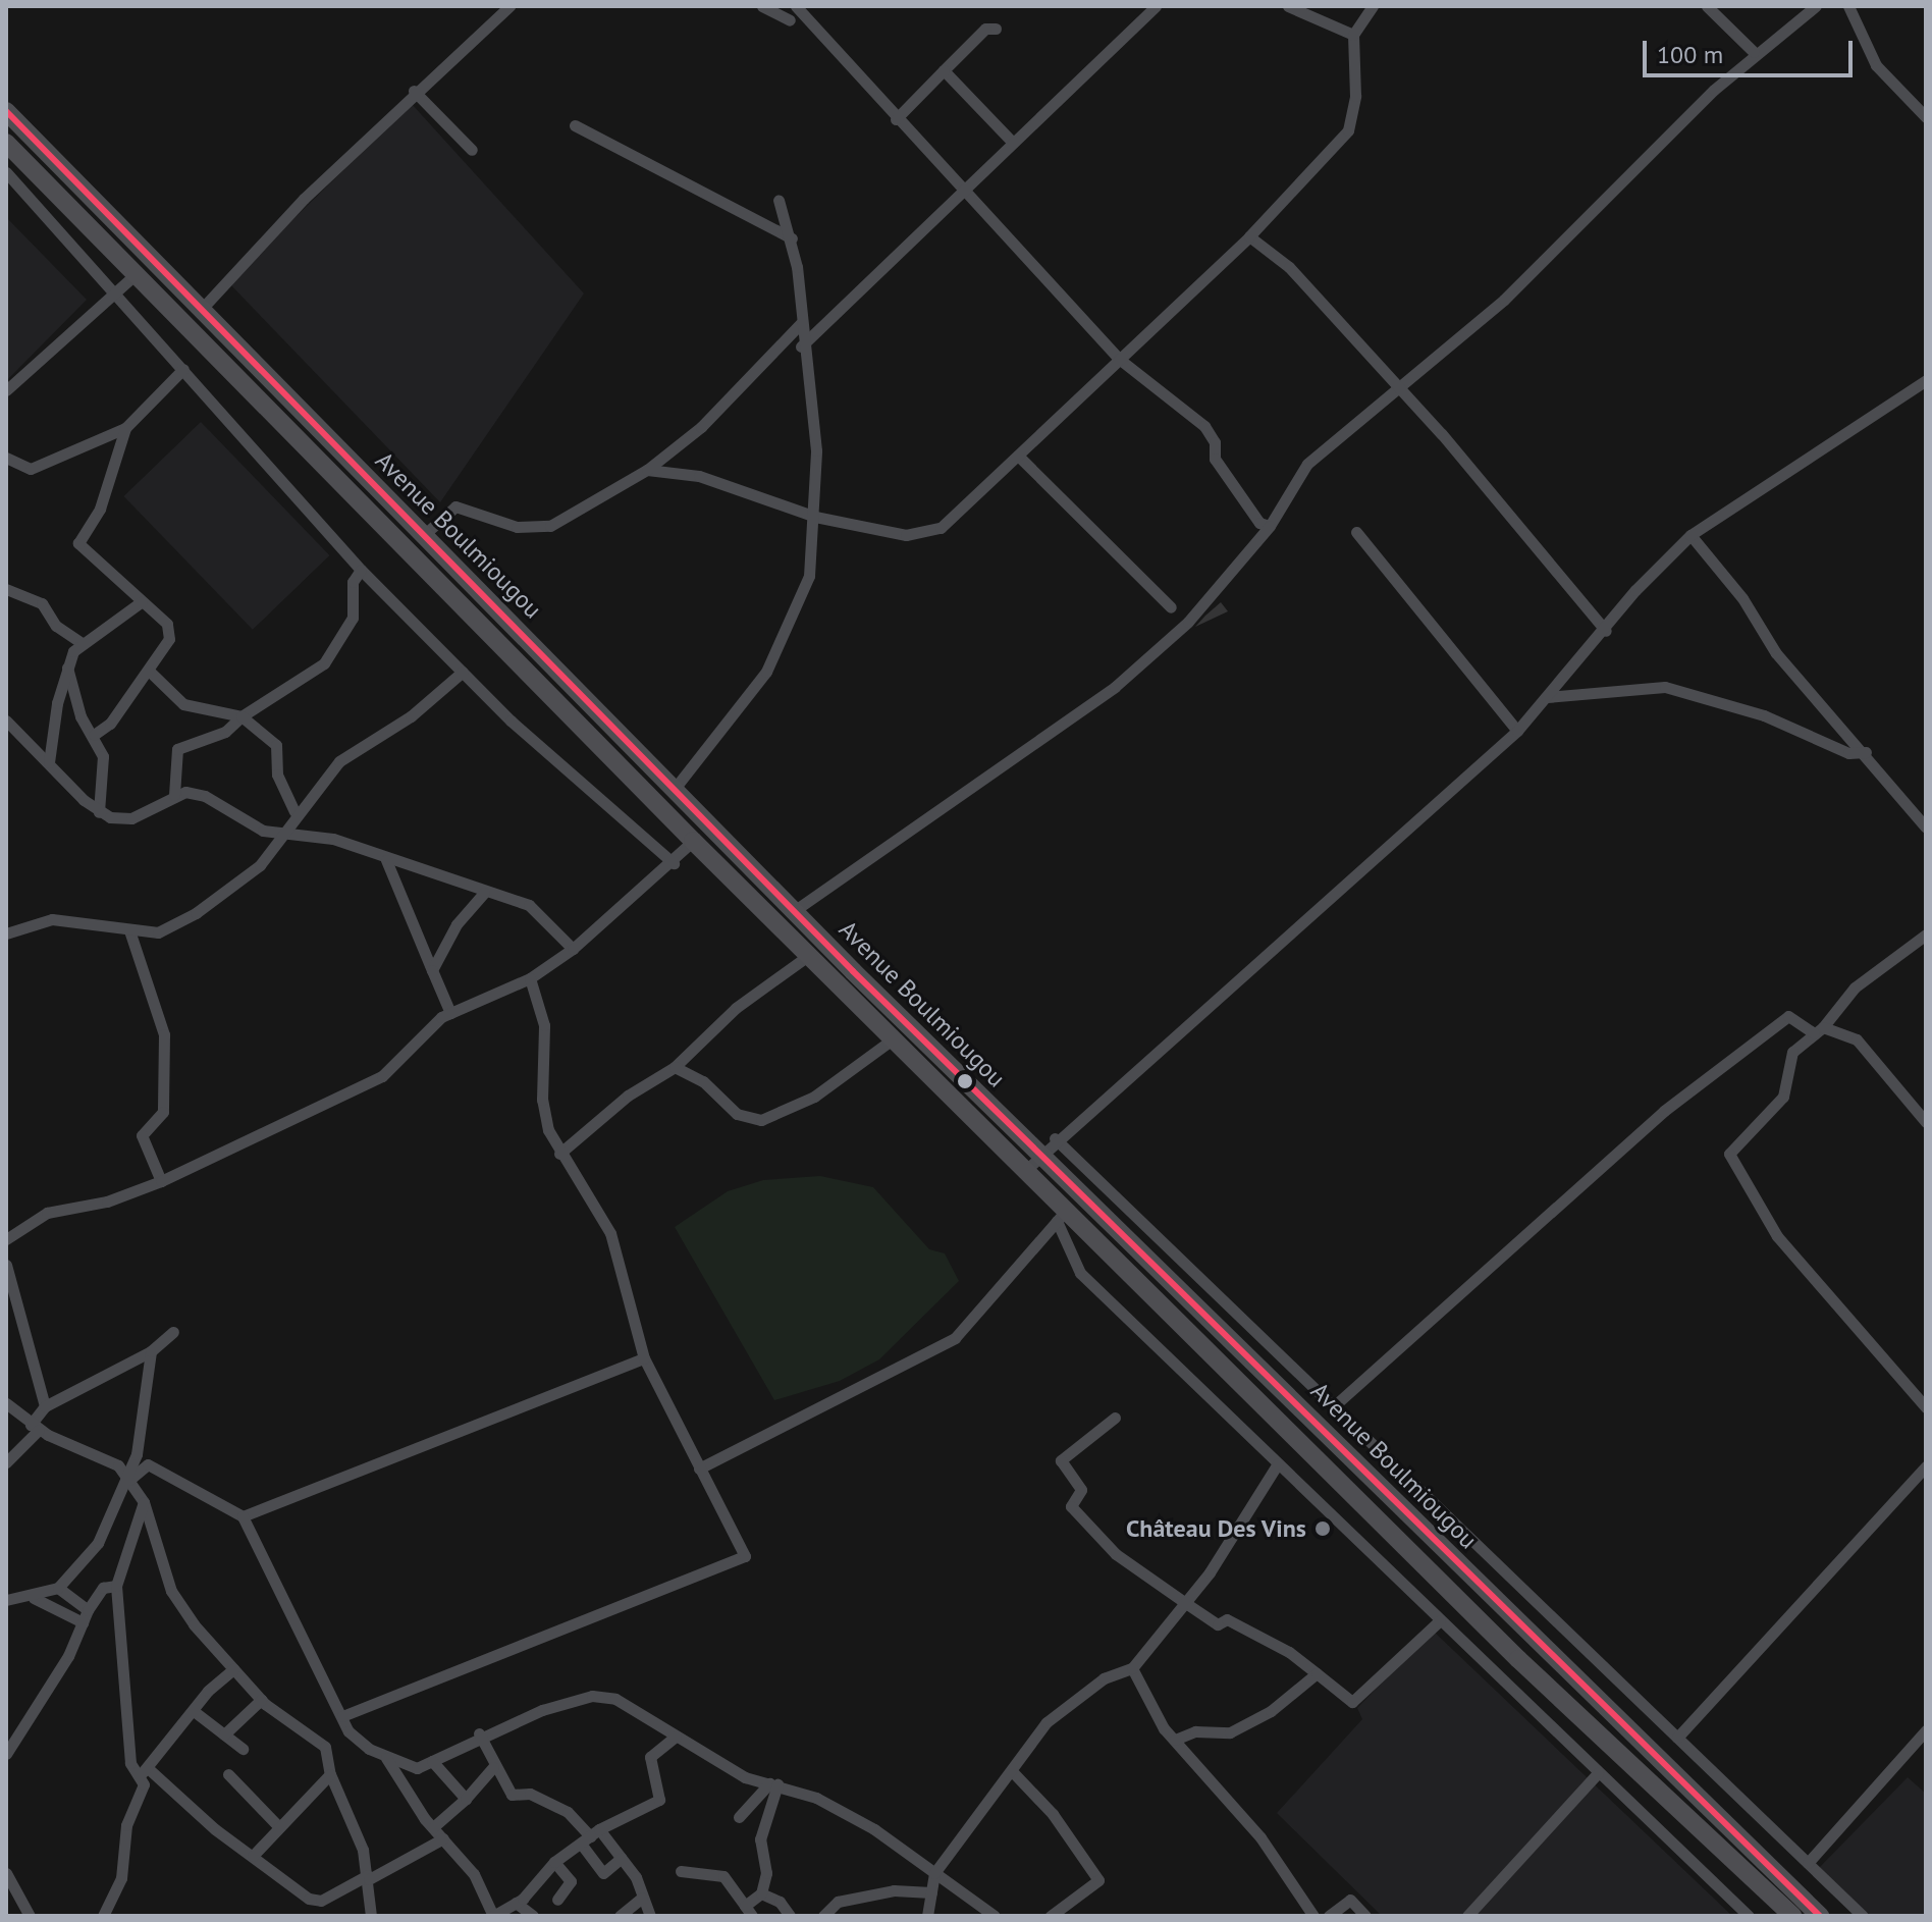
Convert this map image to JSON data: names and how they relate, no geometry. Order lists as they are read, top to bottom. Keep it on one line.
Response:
{"streets":{"highway":["Avenue Boulmiougou"]},"places":["Château Des Vins"],"scale_bar":"100 m"}
